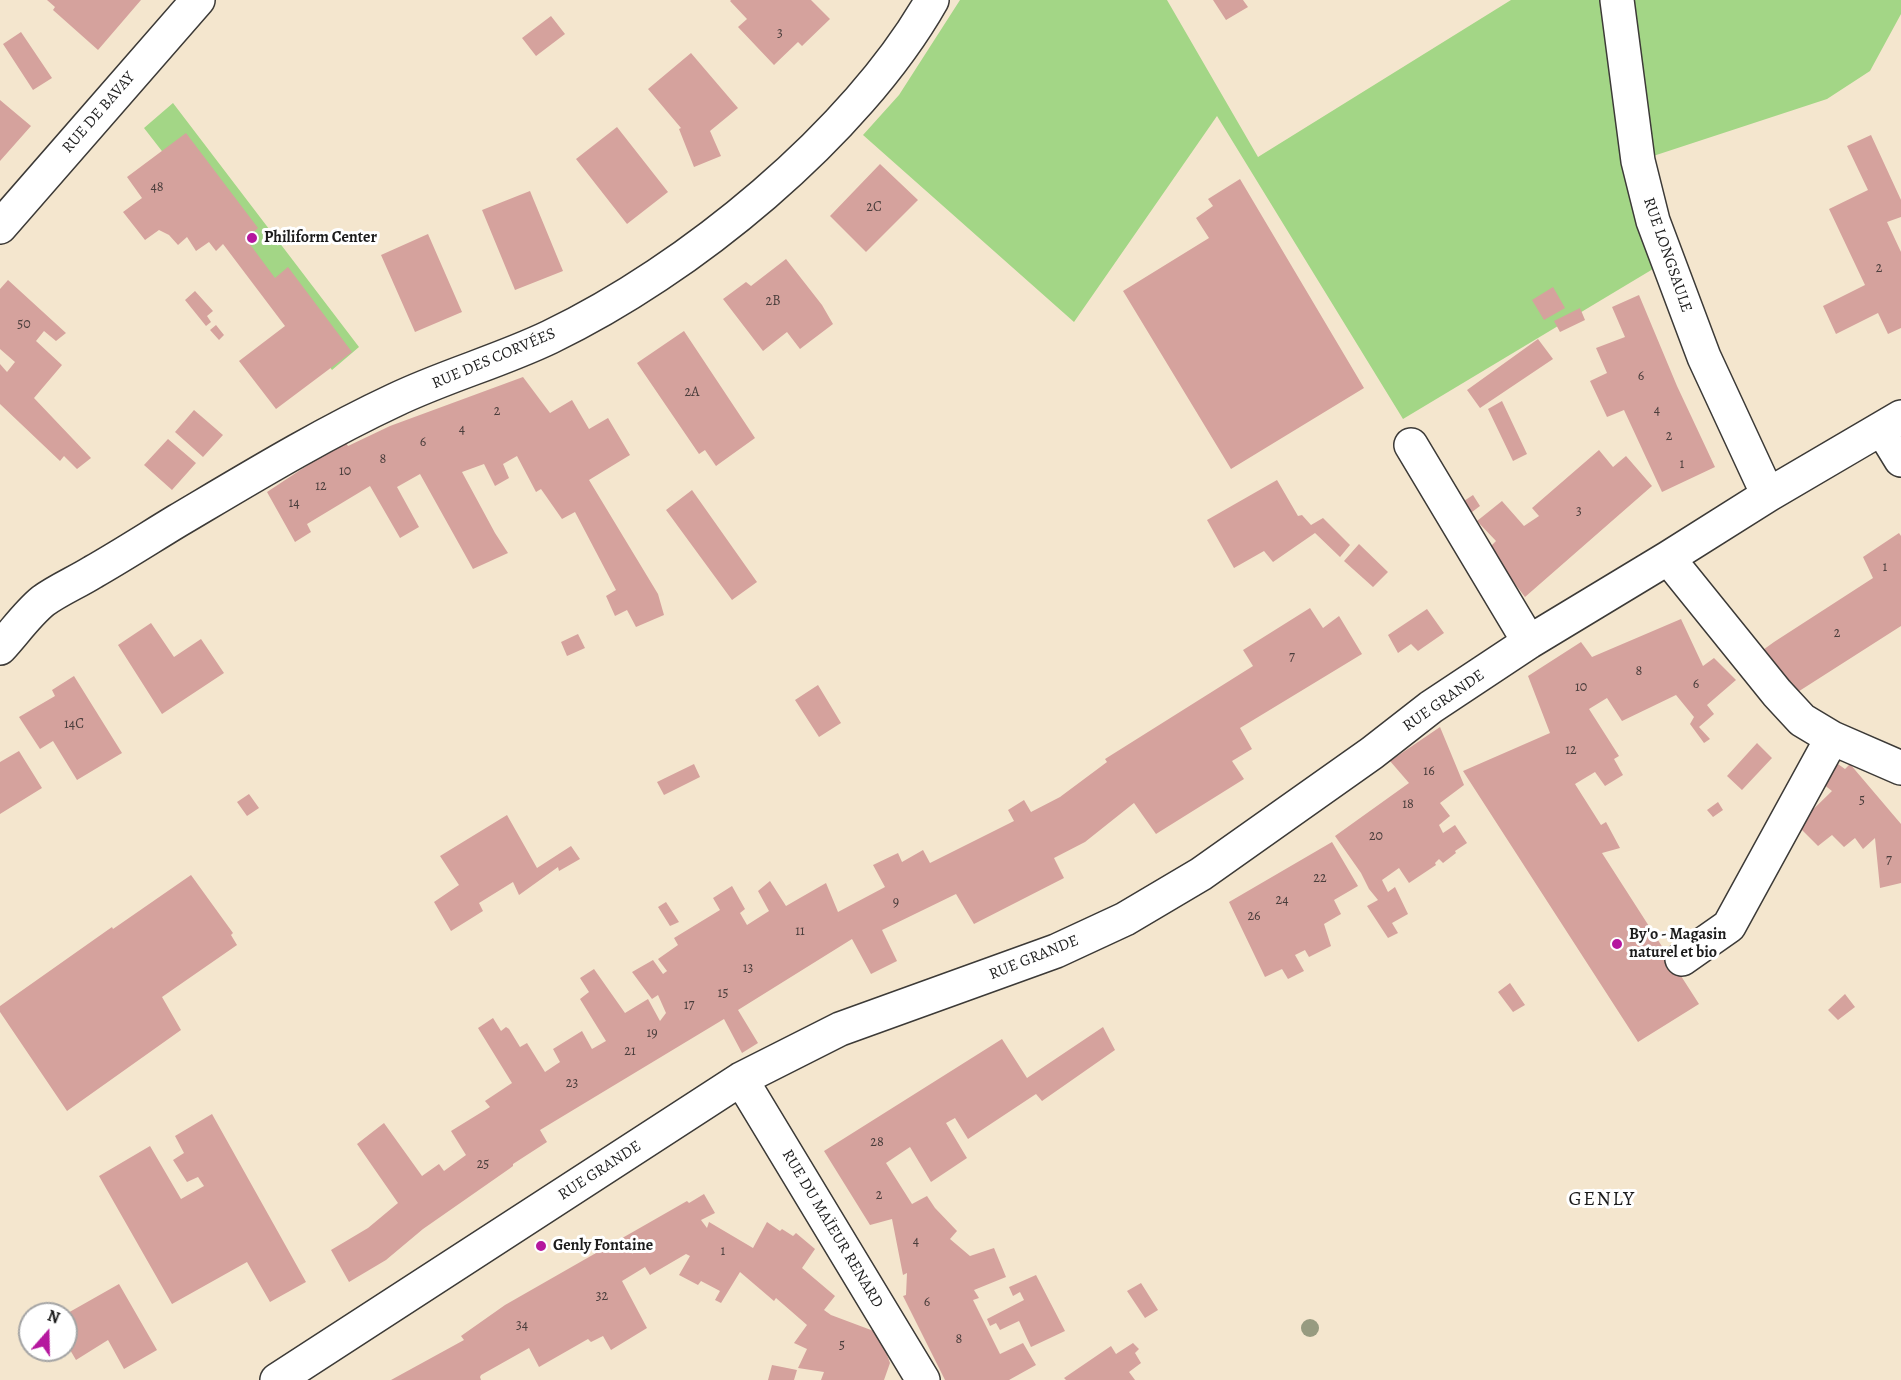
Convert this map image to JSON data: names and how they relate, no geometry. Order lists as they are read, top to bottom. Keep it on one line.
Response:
{"streets":{"street":["RUE DE BAVAY","RUE LONGSAULE","RUE DES CORVÉES","RUE GRANDE","RUE DU MAÏEUR RENARD"]},"crossings":[["RUE LONGSAULE","RUE GRANDE"],["RUE GRANDE","RUE DU MAÏEUR RENARD"]],"districts":["GENLY"],"places":["Philiform Center","By'o - Magasin naturel et bio","Genly Fontaine"],"house_numbers":["3","48","2C","2","2B","50","6","2A","4","2","4","2","6","8","1","10","12","14","3","1","2","7","8","6","10","14C","12","16","5","18","20","7","22","24","9","26","11","13","15","17","19","21","23","28","25","2","4","1","32","6","34","8","5"],"north":"top"}
